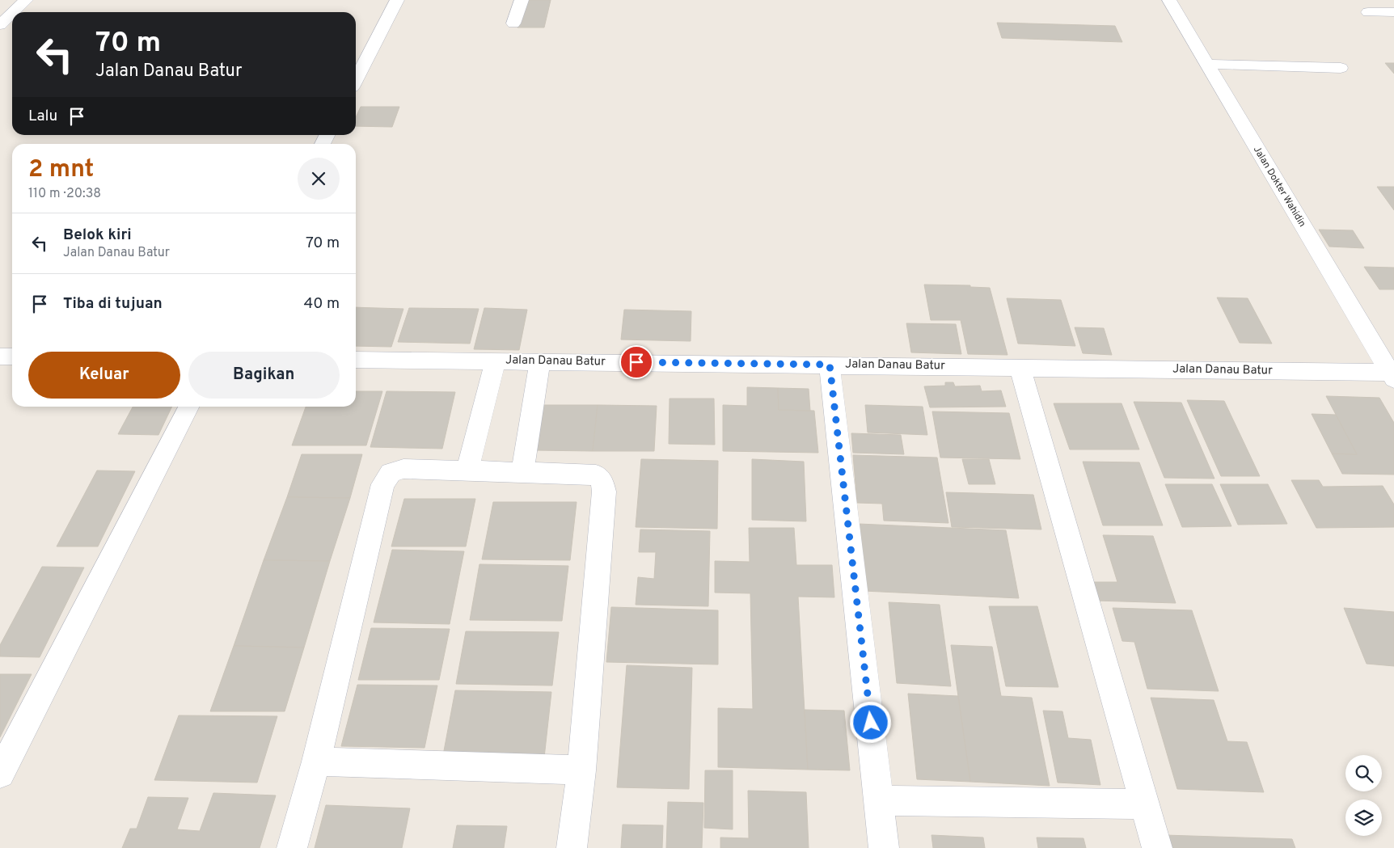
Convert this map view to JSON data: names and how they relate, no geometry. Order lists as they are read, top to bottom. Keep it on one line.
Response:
{"streets":{"street":["Jalan Dokter Wahidin","Jalan Danau Batur"]},"crossings":[["Jalan Dokter Wahidin","Jalan Danau Batur"]],"page":{"turn":["70 m","Jalan Danau Batur"],"then":"Lalu","heading":["2 mnt","110 m · 20:38"],"list":[{"name":"Belok kiri","note":"Jalan Danau Batur","value":"70 m"},{"name":"Tiba di tujuan","value":"40 m"}],"buttons":["Keluar","Bagikan"]}}
